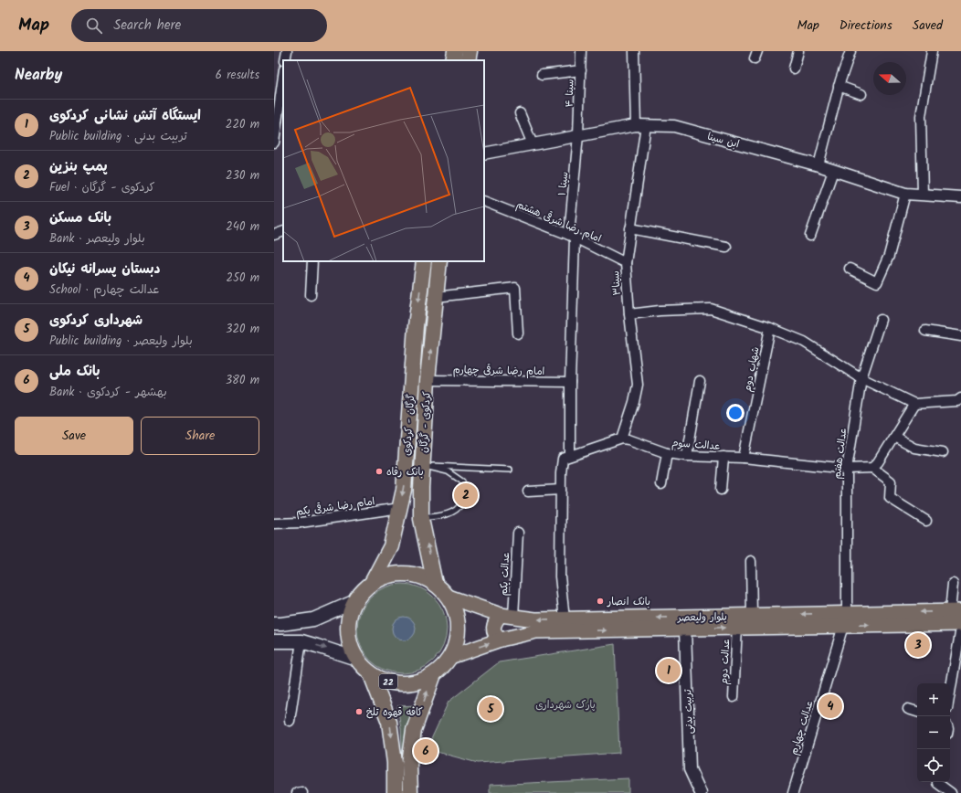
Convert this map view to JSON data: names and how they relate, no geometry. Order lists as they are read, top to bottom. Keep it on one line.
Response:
{"streets":{"highway":["کردکوی - گرگان","گرگان - کردکوی","22"],"main road":["بلوار ولیعصر"],"street":["سینا ۴","ابن سینا","سینا ۱","امام رضا شرقی هشتم","سینا۳","شهاب دوم","امام رضا شرقی چهارم","عدالت سوم","عدالت هفتم","امام رضا شرقی یکم","عدالت یکم","عدالت دوم","تربیت بدنی","عدالت چهارم"]},"crossings":[["سینا ۴","ابن سینا"],["سینا ۴","سینا ۱"],["ابن سینا","سینا ۱"],["ابن سینا","سینا۳"],["سینا ۱","امام رضا شرقی هشتم"],["سینا ۱","امام رضا شرقی چهارم"],["امام رضا شرقی هشتم","سینا۳"],["سینا۳","عدالت سوم"],["شهاب دوم","عدالت سوم"],["امام رضا شرقی چهارم","کردکوی - گرگان"],["کردکوی - گرگان","گرگان - کردکوی"],["کردکوی - گرگان","بلوار ولیعصر"],["کردکوی - گرگان","22"],["گرگان - کردکوی","امام رضا شرقی یکم"],["گرگان - کردکوی","بلوار ولیعصر"],["گرگان - کردکوی","22"],["عدالت سوم","عدالت هفتم"],["عدالت هفتم","بلوار ولیعصر"],["عدالت هفتم","عدالت چهارم"],["عدالت یکم","بلوار ولیعصر"],["بلوار ولیعصر","عدالت دوم"],["بلوار ولیعصر","22"],["بلوار ولیعصر","تربیت بدنی"],["بلوار ولیعصر","عدالت چهارم"]],"one_way":["کردکوی - گرگان","گرگان - کردکوی"],"parks":["پارک شهرداری"],"places":["بانک رفاه","بانک انصار","کافه قهوه تلخ"],"north":"left","page":{"header":"Map","search":"Search here","nav":["Map","Directions","Saved"],"heading":["Nearby","6 results"],"list":[{"mark":"1","name":"ایستگاه آتش نشانی کردکوی","note":"Public building · تربیت بدنی","value":"220 m"},{"mark":"2","name":"پمپ بنزین","note":"Fuel · کردکوی - گرگان","value":"230 m"},{"mark":"3","name":"بانک مسکن","note":"Bank · بلوار ولیعصر","value":"240 m"},{"mark":"4","name":"دبستان پسرانه نیکان","note":"School · عدالت چهارم","value":"250 m"},{"mark":"5","name":"شهرداری کردکوی","note":"Public building · بلوار ولیعصر","value":"320 m"},{"mark":"6","name":"بانک ملی","note":"Bank · بهشهر - کردکوی","value":"380 m"}],"buttons":["Save","Share"],"pins":["2","3","1","4","5","6"],"map_buttons":["+","−"]}}
